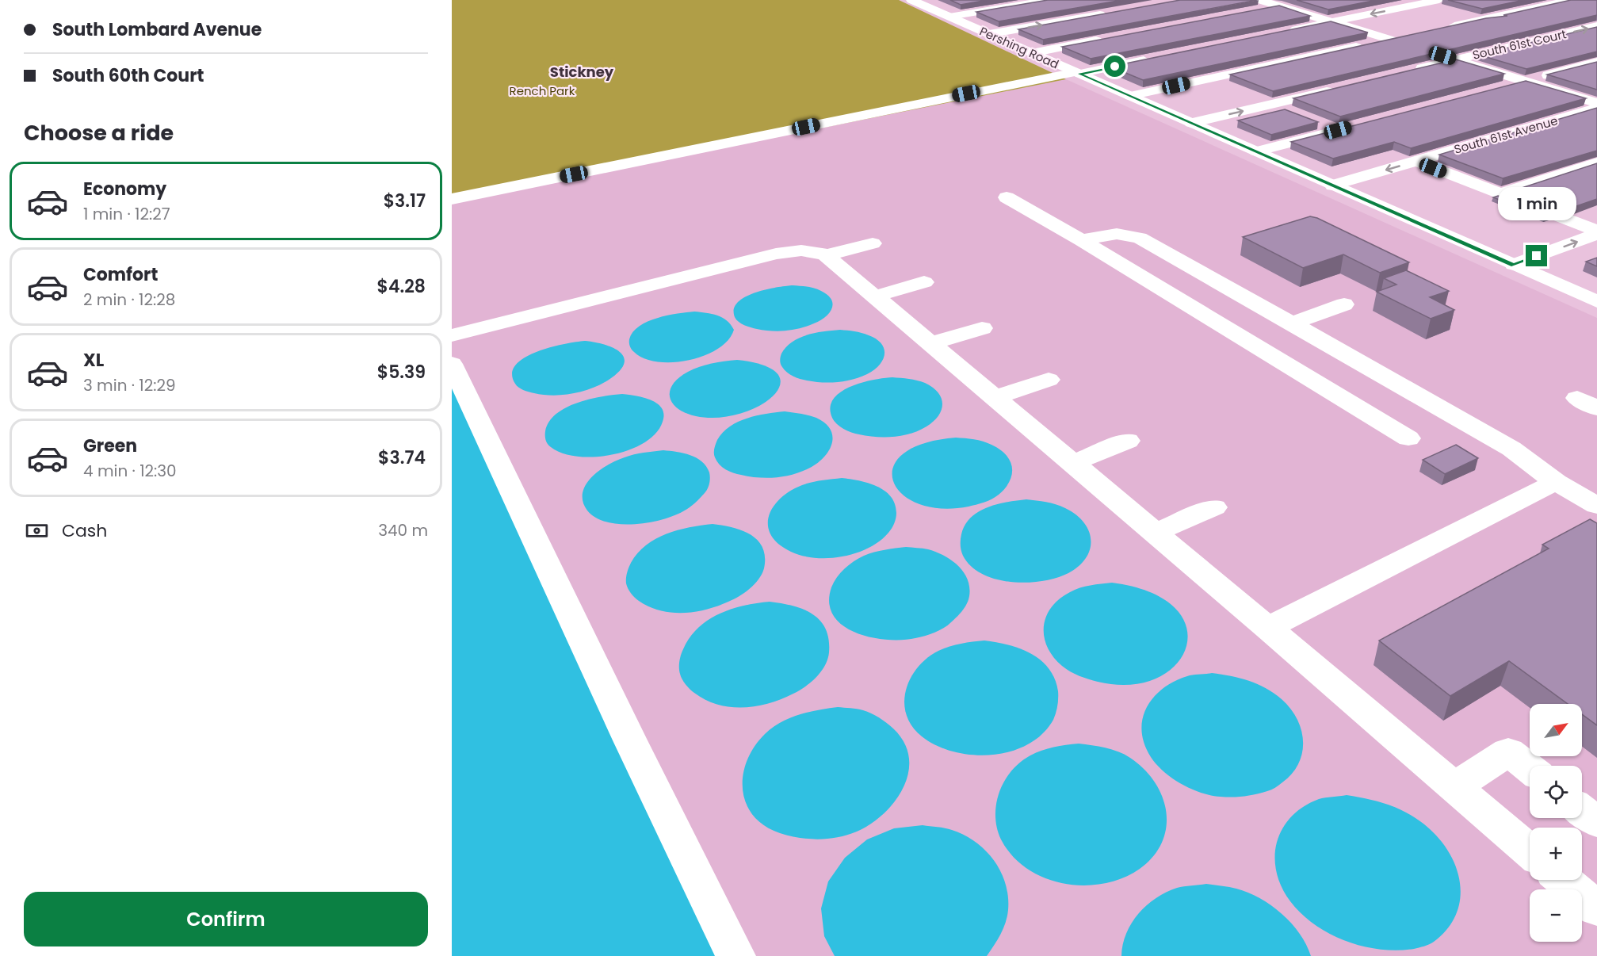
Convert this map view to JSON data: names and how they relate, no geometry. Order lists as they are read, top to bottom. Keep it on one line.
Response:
{"streets":{"street":["South 61st Court","Pershing Road","South 61st Avenue"]},"crossings":[["Pershing Road","South 61st Avenue"]],"districts":["Stickney"],"parks":["Rench Park"],"north":"top right","page":{"banner":["South Lombard Avenue","South 60th Court"],"heading":"Choose a ride","list":[{"name":"Economy","note":"1 min · 12:27","value":"$3.17"},{"name":"Comfort","note":"2 min · 12:28","value":"$4.28"},{"name":"XL","note":"3 min · 12:29","value":"$5.39"},{"name":"Green","note":"4 min · 12:30","value":"$3.74"}],"bubble":"1 min","pay":["Cash","340 m"],"map_buttons":["+","−"],"buttons":"Confirm"}}
